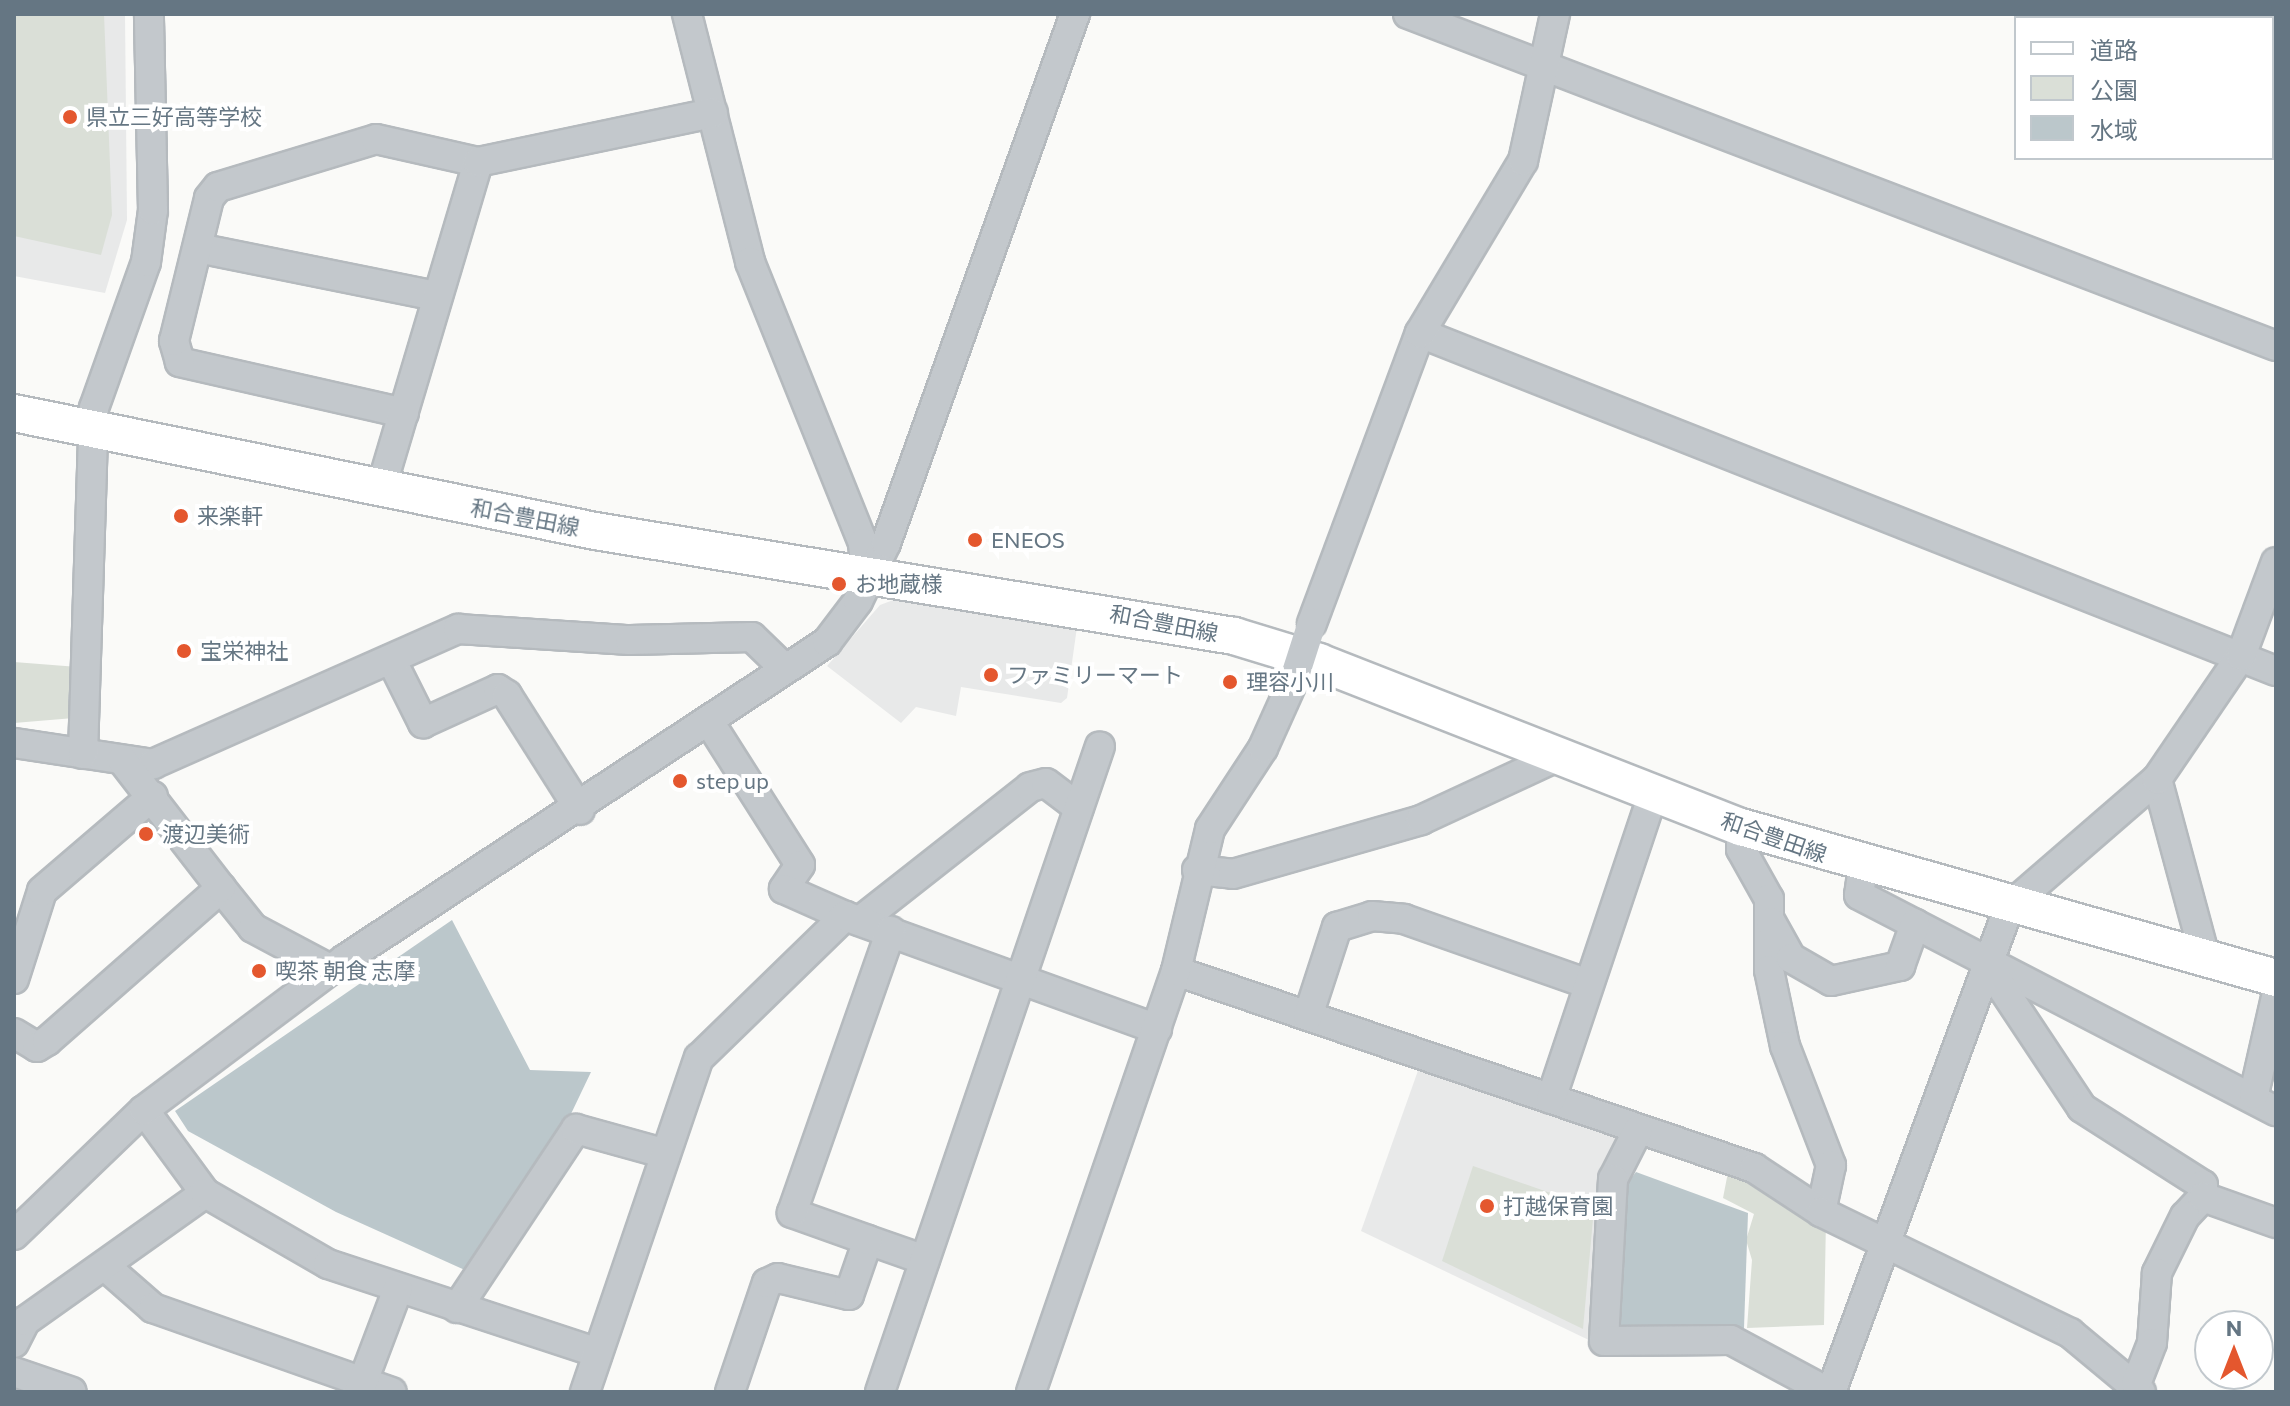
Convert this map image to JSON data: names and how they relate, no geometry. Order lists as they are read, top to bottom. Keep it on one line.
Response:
{"streets":{"main road":["和合豊田線"]},"places":["県立三好高等学校","来楽軒","ENEOS","お地蔵様","宝栄神社","ファミリーマート","理容小川","step up","渡辺美術","喫茶 朝食 志摩","打越保育園"],"legend":["道路","公園","水域"],"north":"top"}
